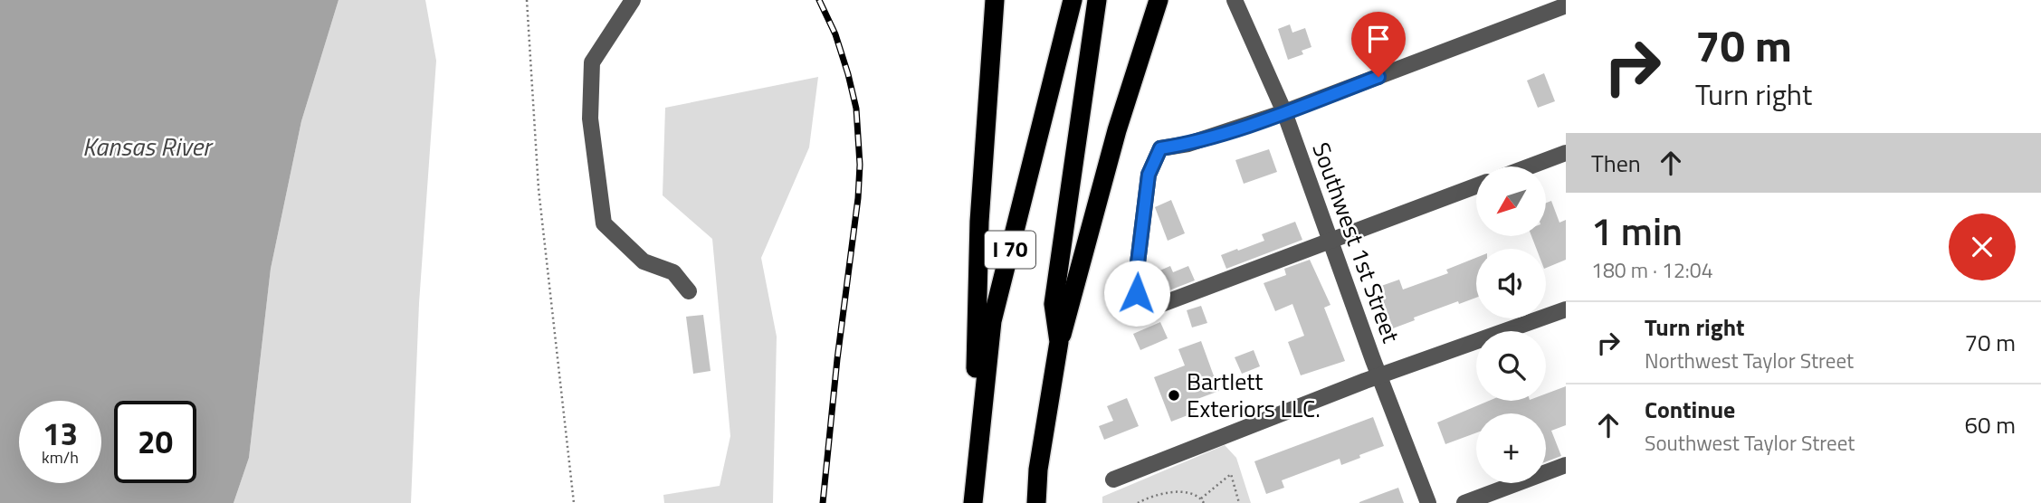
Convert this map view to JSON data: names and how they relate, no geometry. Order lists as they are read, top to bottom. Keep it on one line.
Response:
{"streets":{"highway":["I 70"],"street":["Southwest 1st Street"]},"water":["Kansas River"],"places":["Bartlett Exteriors LLC."],"north":"bottom left","page":{"turn":["70 m","Turn right"],"then":"Then","map_buttons":"+","heading":["1 min","180 m · 12:04"],"list":[{"name":"Turn right","note":"Northwest Taylor Street","value":"70 m"},{"name":"Continue","note":"Southwest Taylor Street","value":"60 m"}],"speed":"13 km/h","limit":"20"}}
